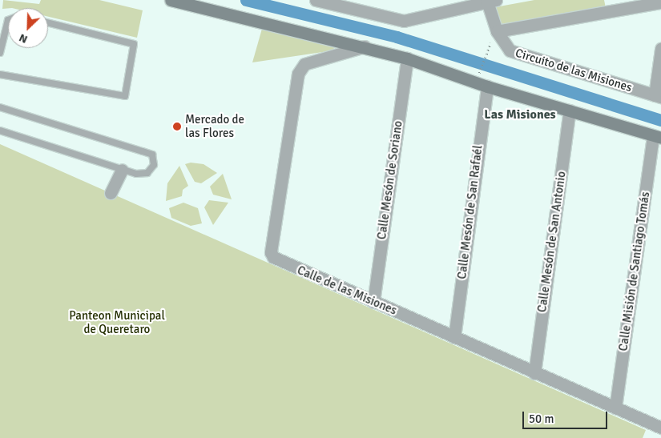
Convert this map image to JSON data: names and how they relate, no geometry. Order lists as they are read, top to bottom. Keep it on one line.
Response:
{"streets":{"street":["Circuito de las Misiones","Calle Mesón de Soriano","Calle Mesón de San Rafaél","Calle Mesón de San Antonio","Calle Misión de Santiago Tomás","Calle de las Misiones"]},"crossings":[["Calle Mesón de Soriano","Calle de las Misiones"],["Calle Mesón de San Rafaél","Calle de las Misiones"],["Calle Mesón de San Antonio","Calle de las Misiones"],["Calle Misión de Santiago Tomás","Calle de las Misiones"]],"districts":["Las Misiones"],"parks":["Panteon Municipal de Queretaro"],"places":["Mercado de las Flores"],"scale_bar":"50 m","north":"bottom left"}
